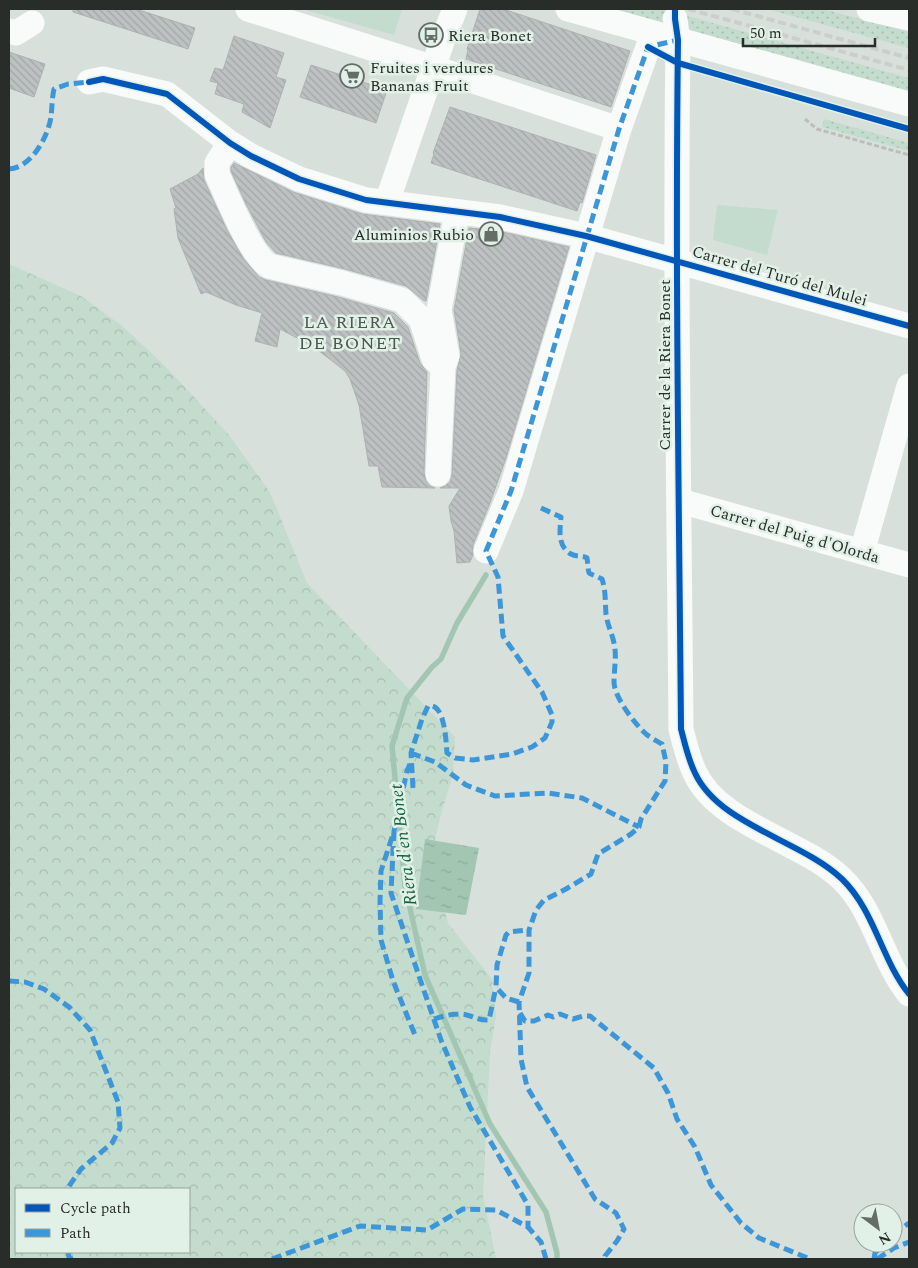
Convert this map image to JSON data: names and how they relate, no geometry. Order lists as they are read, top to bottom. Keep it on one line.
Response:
{"streets":{"street":["Carrer del Turó del Mulei","Carrer de la Riera Bonet","Carrer del Puig d'Olorda"]},"crossings":[["Carrer del Turó del Mulei","Carrer de la Riera Bonet"],["Carrer de la Riera Bonet","Carrer del Puig d'Olorda"]],"districts":["LA RIERA DE BONET"],"water":["Riera d'en Bonet"],"places":{"bus stop":["Riera Bonet"],"supermarket":["Fruites i verdures Bananas Fruit"],"shop":["Aluminios Rubio"]},"legend":["Cycle path","Path"],"scale_bar":"50 m","north":"bottom right"}
